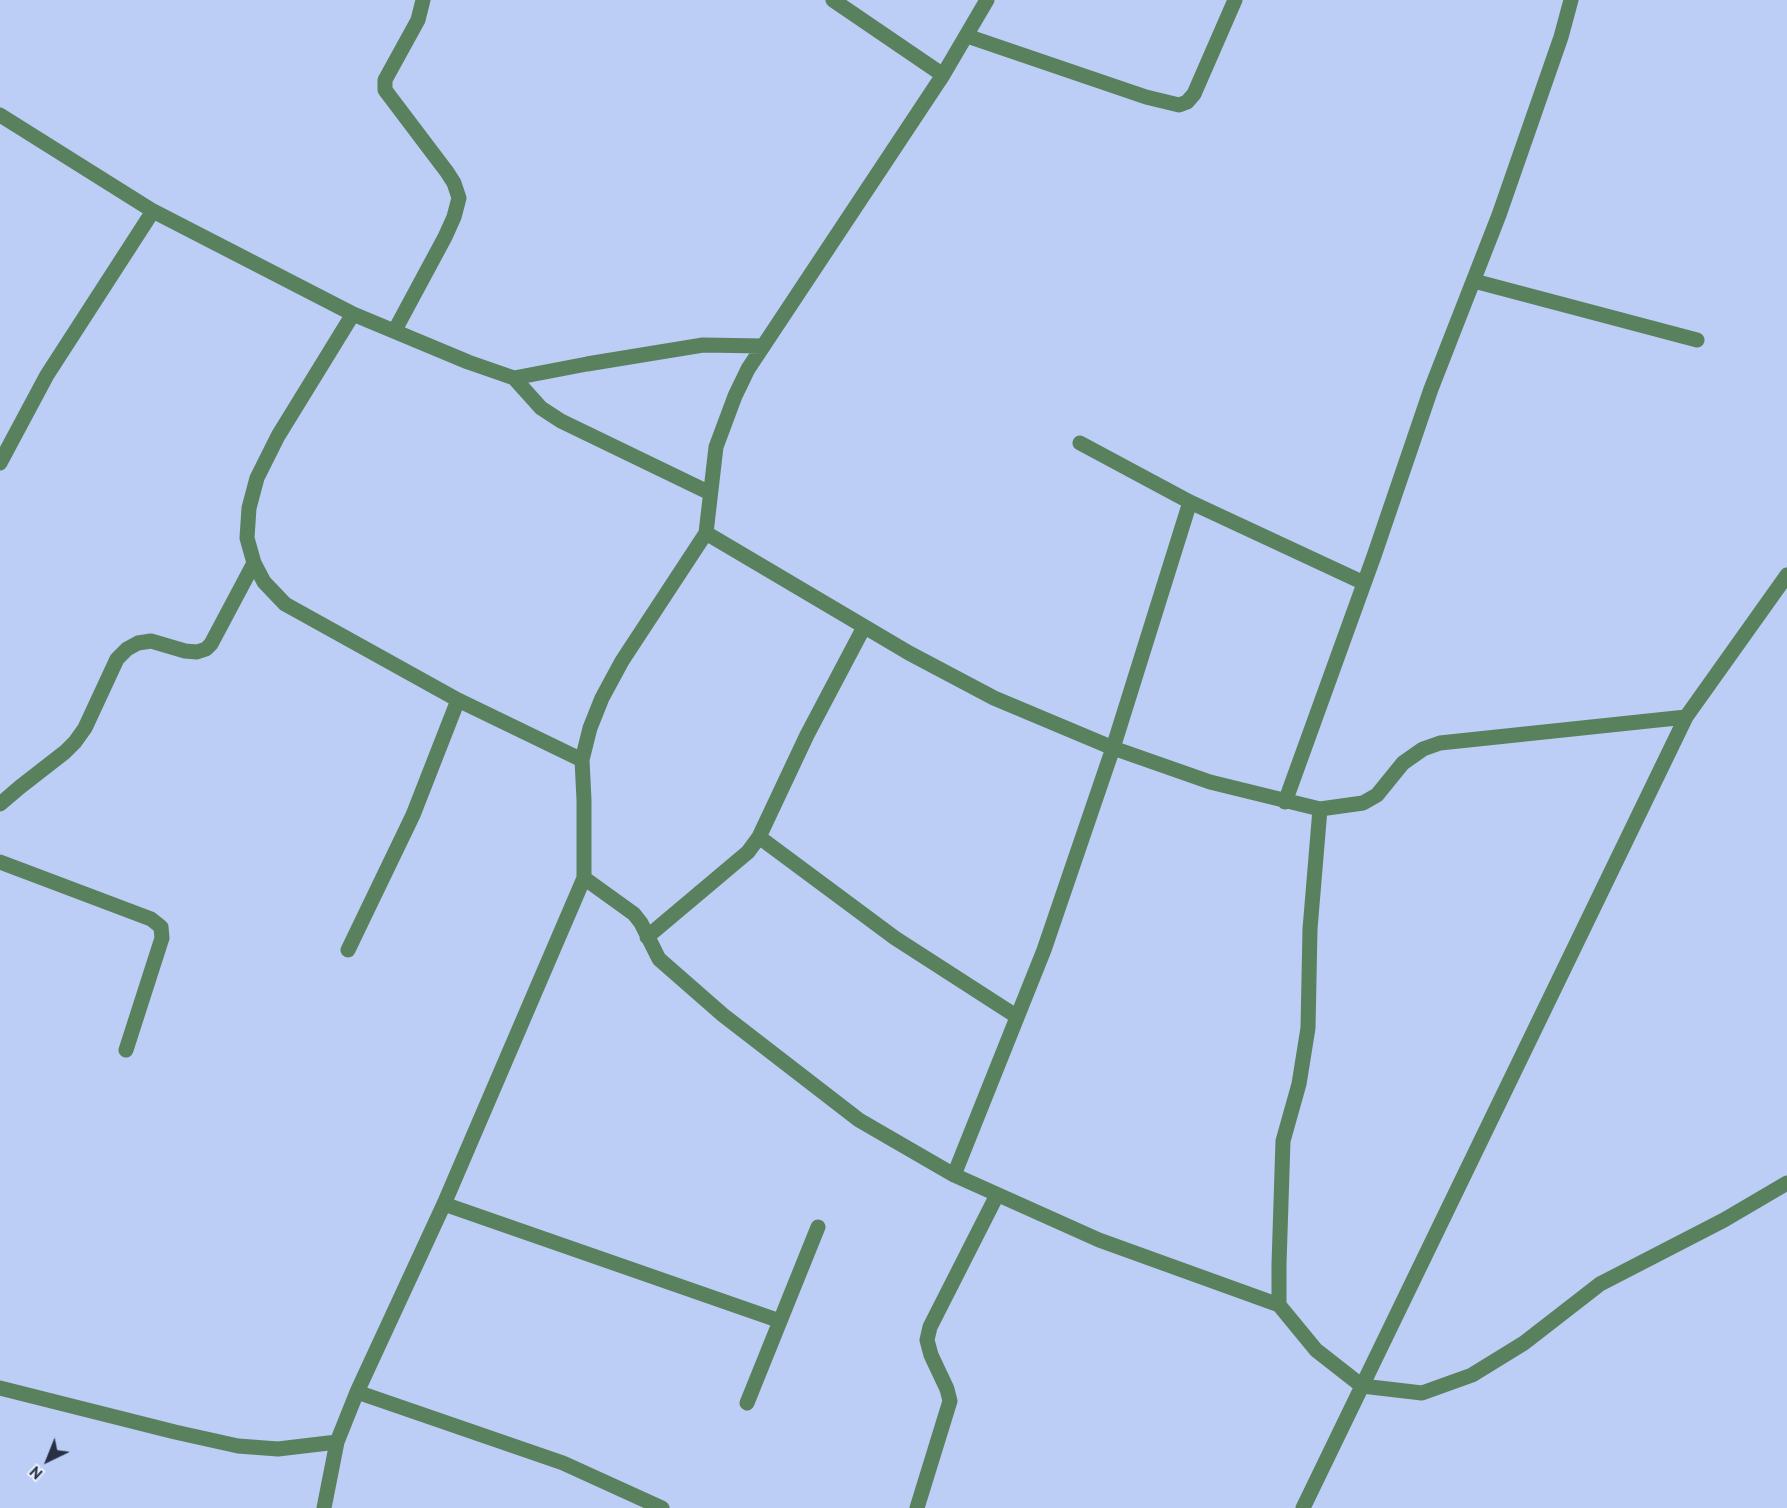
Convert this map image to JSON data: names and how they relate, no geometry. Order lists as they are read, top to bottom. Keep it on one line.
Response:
{"north":"bottom left"}
